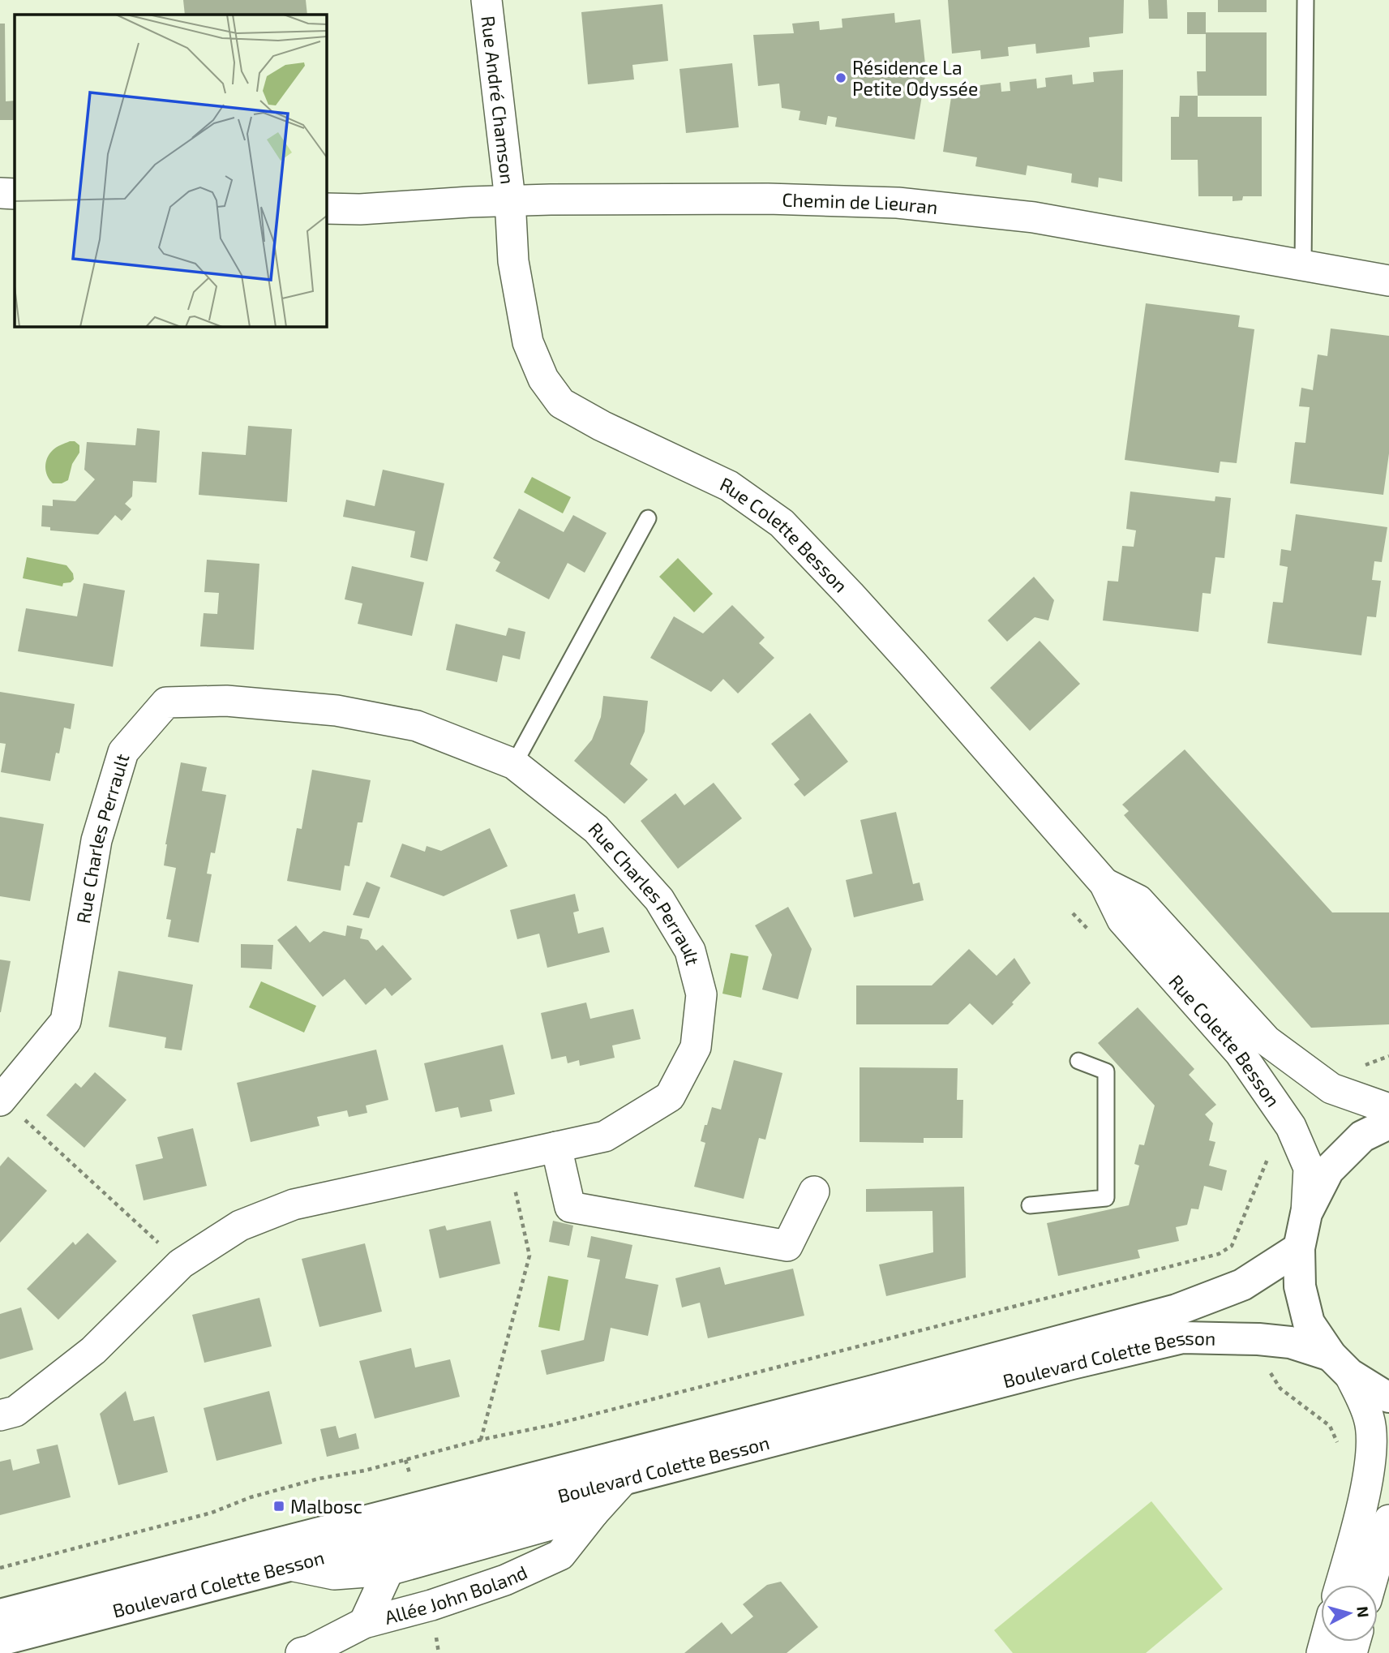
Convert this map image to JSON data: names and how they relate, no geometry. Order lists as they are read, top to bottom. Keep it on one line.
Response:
{"streets":{"main road":["Boulevard Colette Besson"],"street":["Rue André Chamson","Chemin de Lieuran","Rue Colette Besson","Rue Charles Perrault","Allée John Boland"]},"crossings":[["Rue André Chamson","Chemin de Lieuran"],["Rue André Chamson","Rue Colette Besson"],["Chemin de Lieuran","Rue Colette Besson"],["Boulevard Colette Besson","Allée John Boland"]],"places":{"other":["Résidence La Petite Odyssée"],"transit":["Malbosc"]},"north":"right"}
